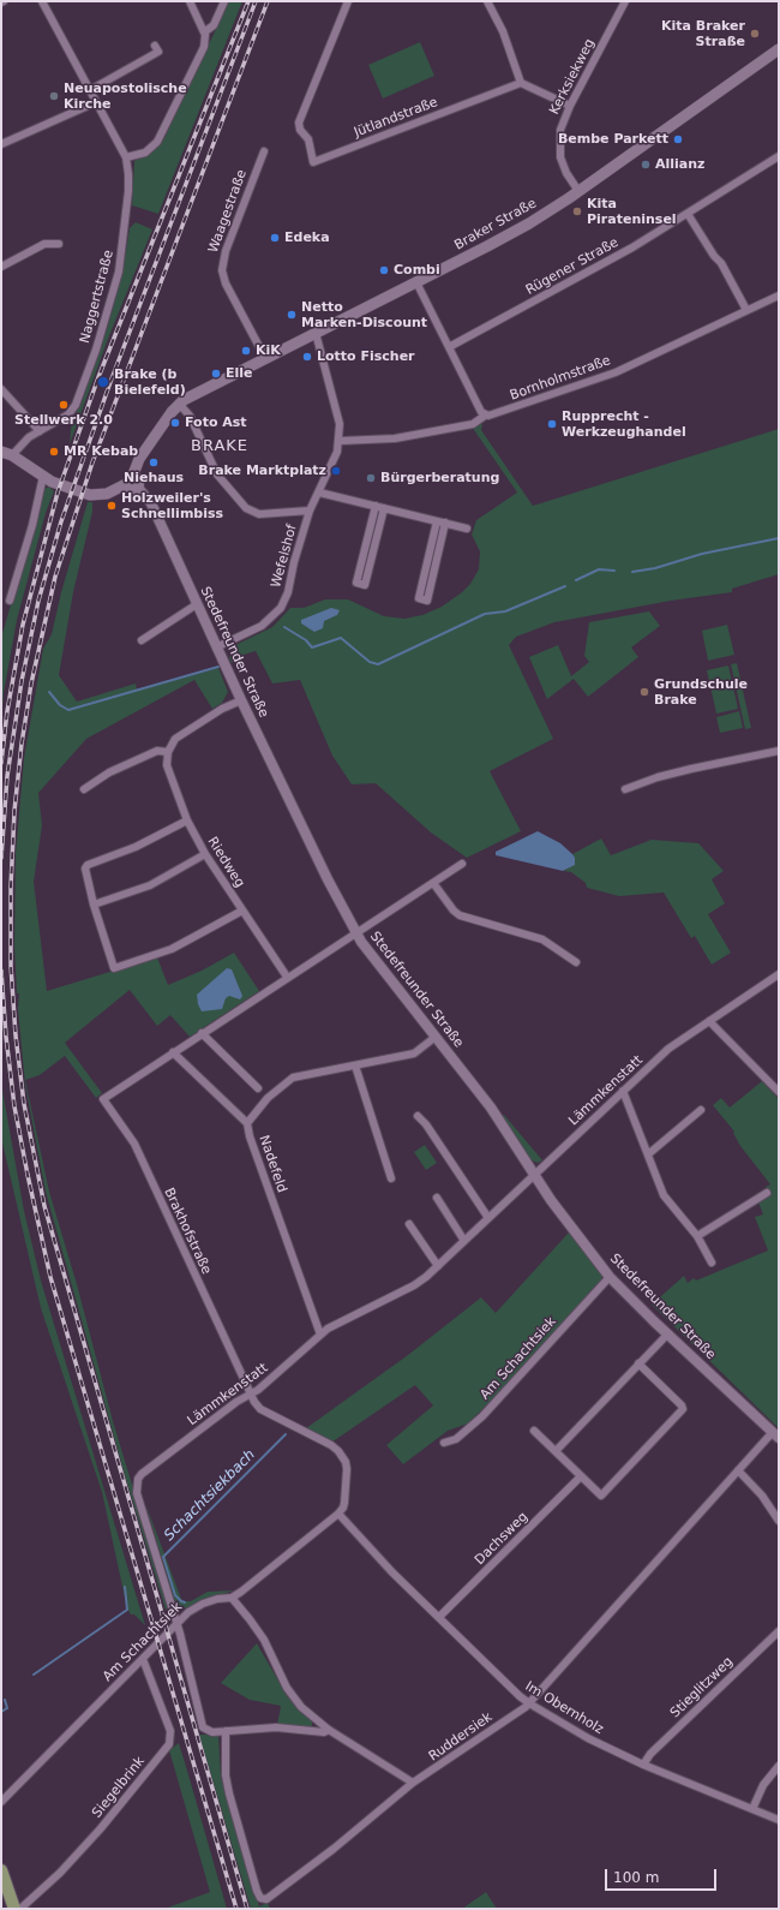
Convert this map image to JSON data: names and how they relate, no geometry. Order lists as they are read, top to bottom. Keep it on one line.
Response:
{"streets":{"main road":["Braker Straße"],"street":["Kerksiekweg","Jütlandstraße","Waagestraße","Rügener Straße","Naggertstraße","Bornholmstraße","Wefelshof","Stedefreunder Straße","Riedweg","Lämmkenstatt","Nadefeld","Brakhofstraße","Am Schachtsiek","Dachsweg","Stieglitzweg","Im Obernholz","Ruddersiek","Siegelbrink"]},"crossings":[["Kerksiekweg","Braker Straße"],["Waagestraße","Braker Straße"],["Braker Straße","Wefelshof"],["Braker Straße","Stedefreunder Straße"],["Bornholmstraße","Wefelshof"],["Wefelshof","Stedefreunder Straße"],["Stedefreunder Straße","Lämmkenstatt"],["Stedefreunder Straße","Nadefeld"],["Stedefreunder Straße","Brakhofstraße"],["Stedefreunder Straße","Am Schachtsiek"],["Stedefreunder Straße","Ruddersiek"],["Riedweg","Brakhofstraße"],["Lämmkenstatt","Nadefeld"],["Lämmkenstatt","Brakhofstraße"],["Lämmkenstatt","Am Schachtsiek"],["Brakhofstraße","Am Schachtsiek"],["Brakhofstraße","Im Obernholz"],["Am Schachtsiek","Im Obernholz"],["Am Schachtsiek","Siegelbrink"],["Dachsweg","Im Obernholz"],["Stieglitzweg","Im Obernholz"],["Im Obernholz","Ruddersiek"]],"districts":["BRAKE"],"water":["Schachtsiekbach"],"places":["Kita Braker Straße","Neuapostolische Kirche","Bembe Parkett","Allianz","Kita Pirateninsel","Edeka","Combi","Netto Marken-Discount","KiK","Lotto Fischer","Elle","Brake (b Bielefeld)","Stellwerk 2.0","Foto Ast","Rupprecht - Werkzeughandel","MR Kebab","Niehaus","Brake Marktplatz","Bürgerberatung","Holzweiler's Schnellimbiss","Grundschule Brake"],"scale_bar":"100 m"}
